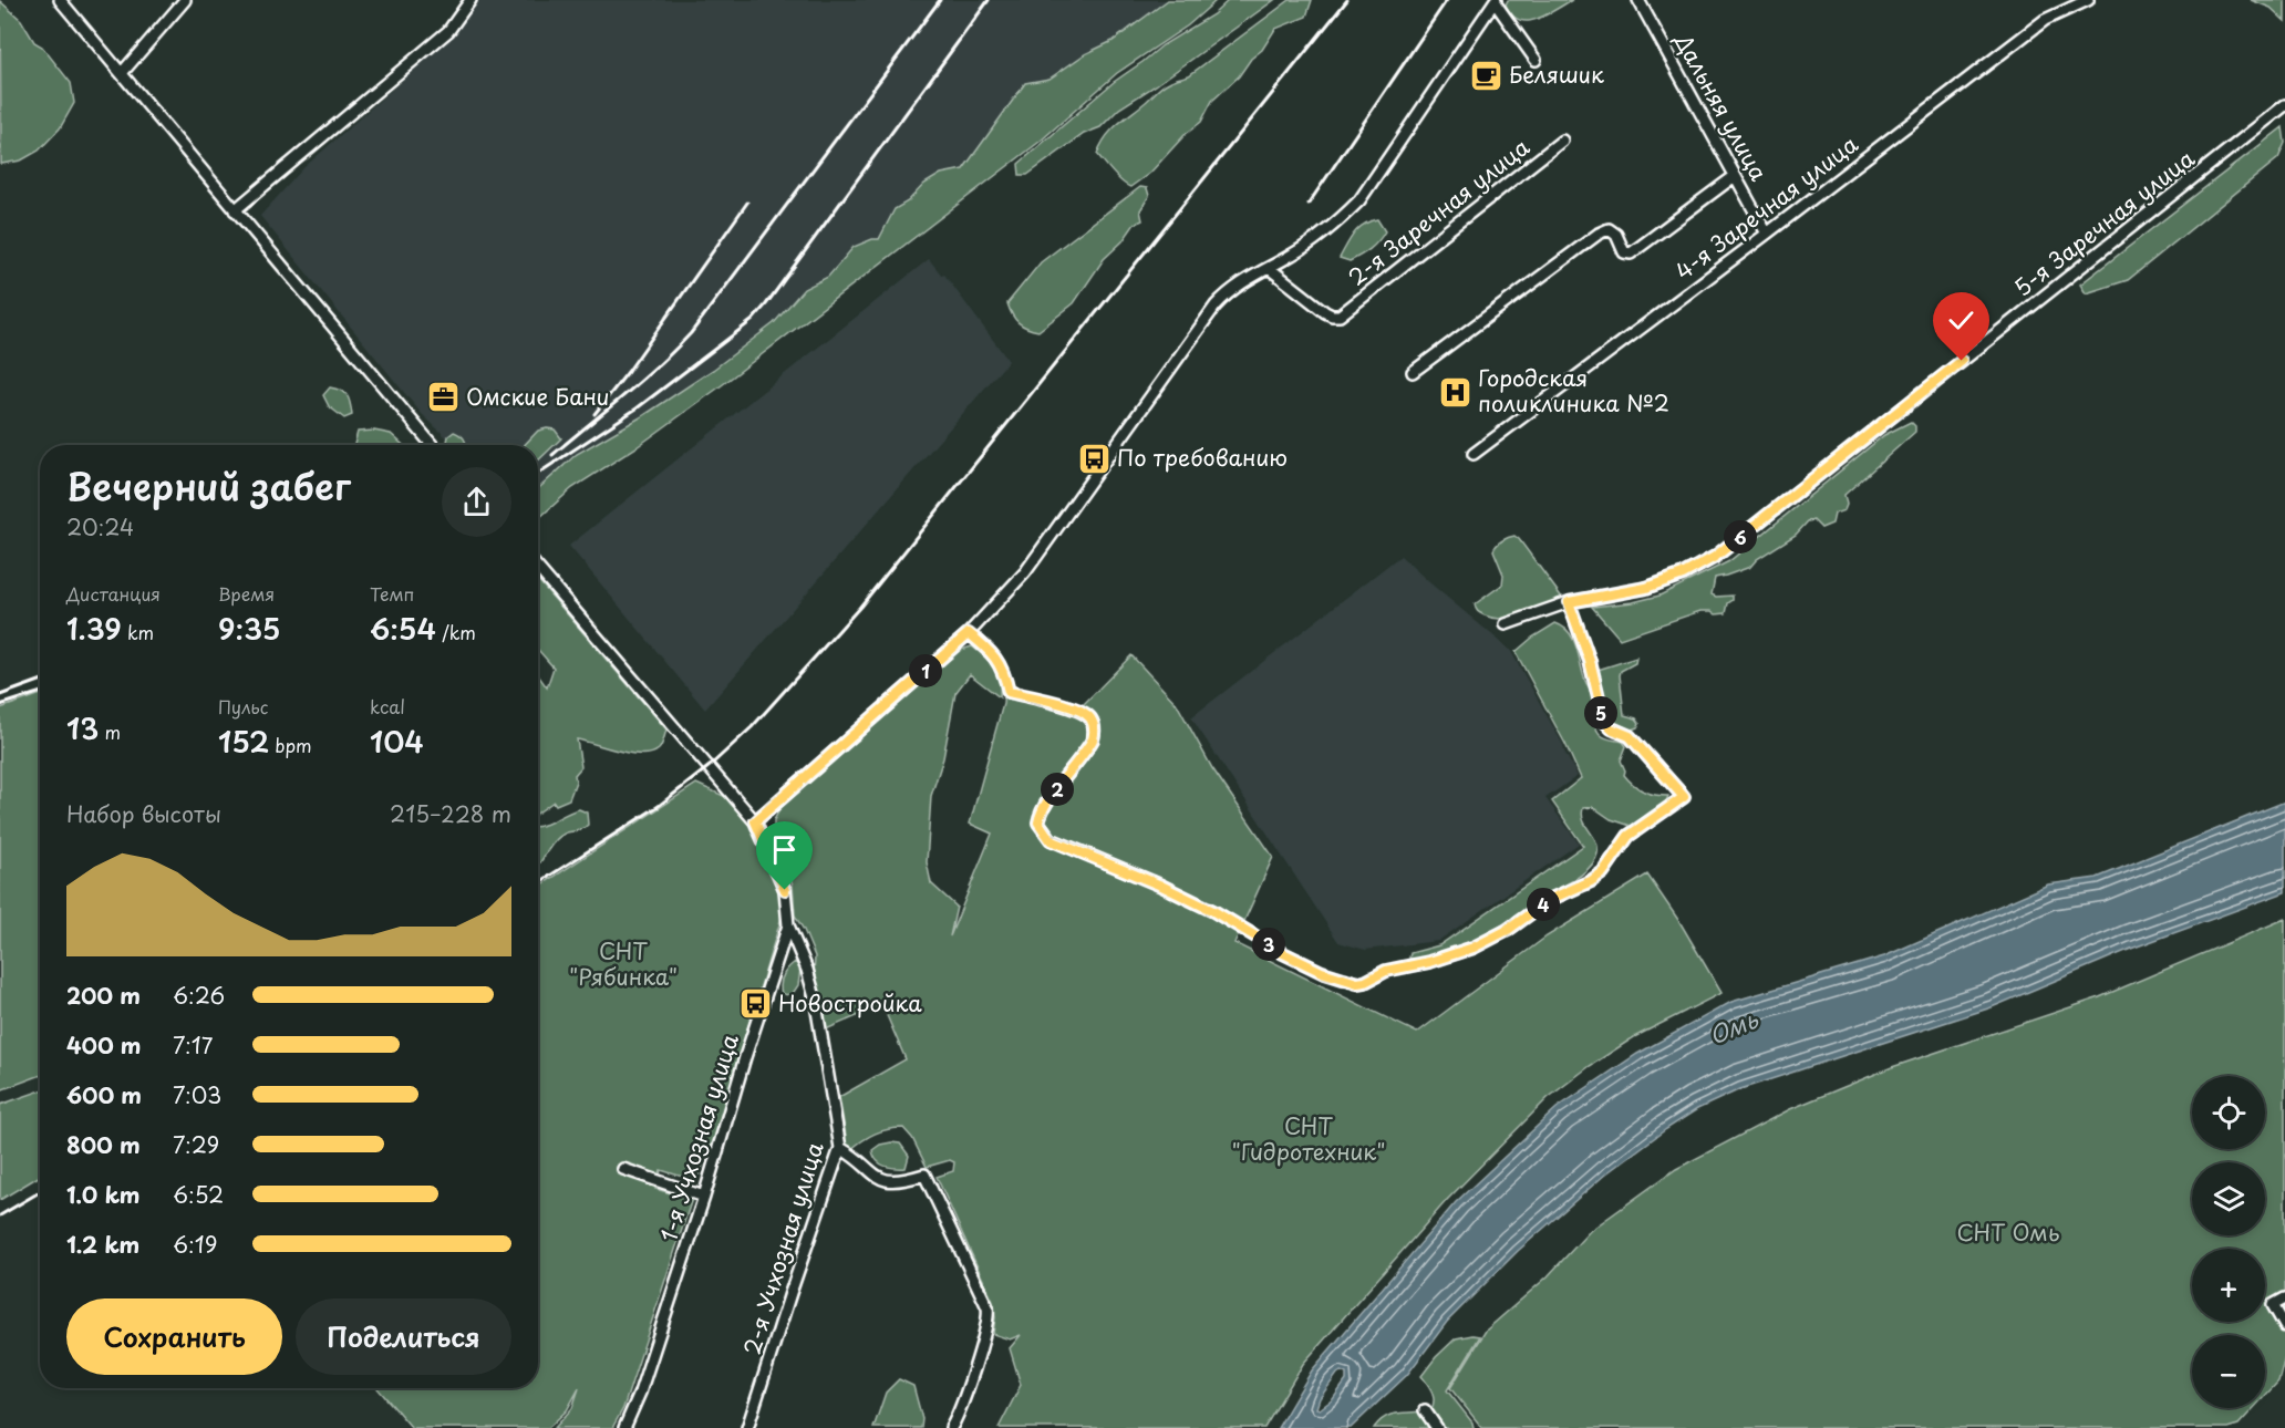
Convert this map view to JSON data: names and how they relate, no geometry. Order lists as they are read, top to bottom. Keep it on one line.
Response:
{"streets":{"street":["Дальняя улица","4-я Заречная улица","2-я Заречная улица","5-я Заречная улица","1-я Учхозная улица","2-я Учхозная улица"]},"crossings":[["Дальняя улица","4-я Заречная улица"],["1-я Учхозная улица","2-я Учхозная улица"]],"water":["Омь"],"parks":["СНТ \"Рябинка\"","СНТ \"Гидротехник\"","СНТ Омь"],"places":{"cafe":["Беляшик"],"hospital":["Городская поликлиника №2"],"office":["Омские Бани"],"bus stop":["По требованию","Новостройка"]},"page":{"heading":["Вечерний забег","20:24"],"pins":["6","1","5","2","4","3"],"stats":[["Дистанция","1.39 km"],["Время","9:35"],["Темп","6:54 /km"],["13 m"],["Пульс","152 bpm"],["kcal","104"]],"chart":["Набор высоты","215–228 m"],"list":[{"name":"200 m","note":"6:26"},{"name":"400 m","note":"7:17"},{"name":"600 m","note":"7:03"},{"name":"800 m","note":"7:29"},{"name":"1.0 km","note":"6:52"},{"name":"1.2 km","note":"6:19"}],"map_buttons":["+","−"],"buttons":["Сохранить","Поделиться"]}}
